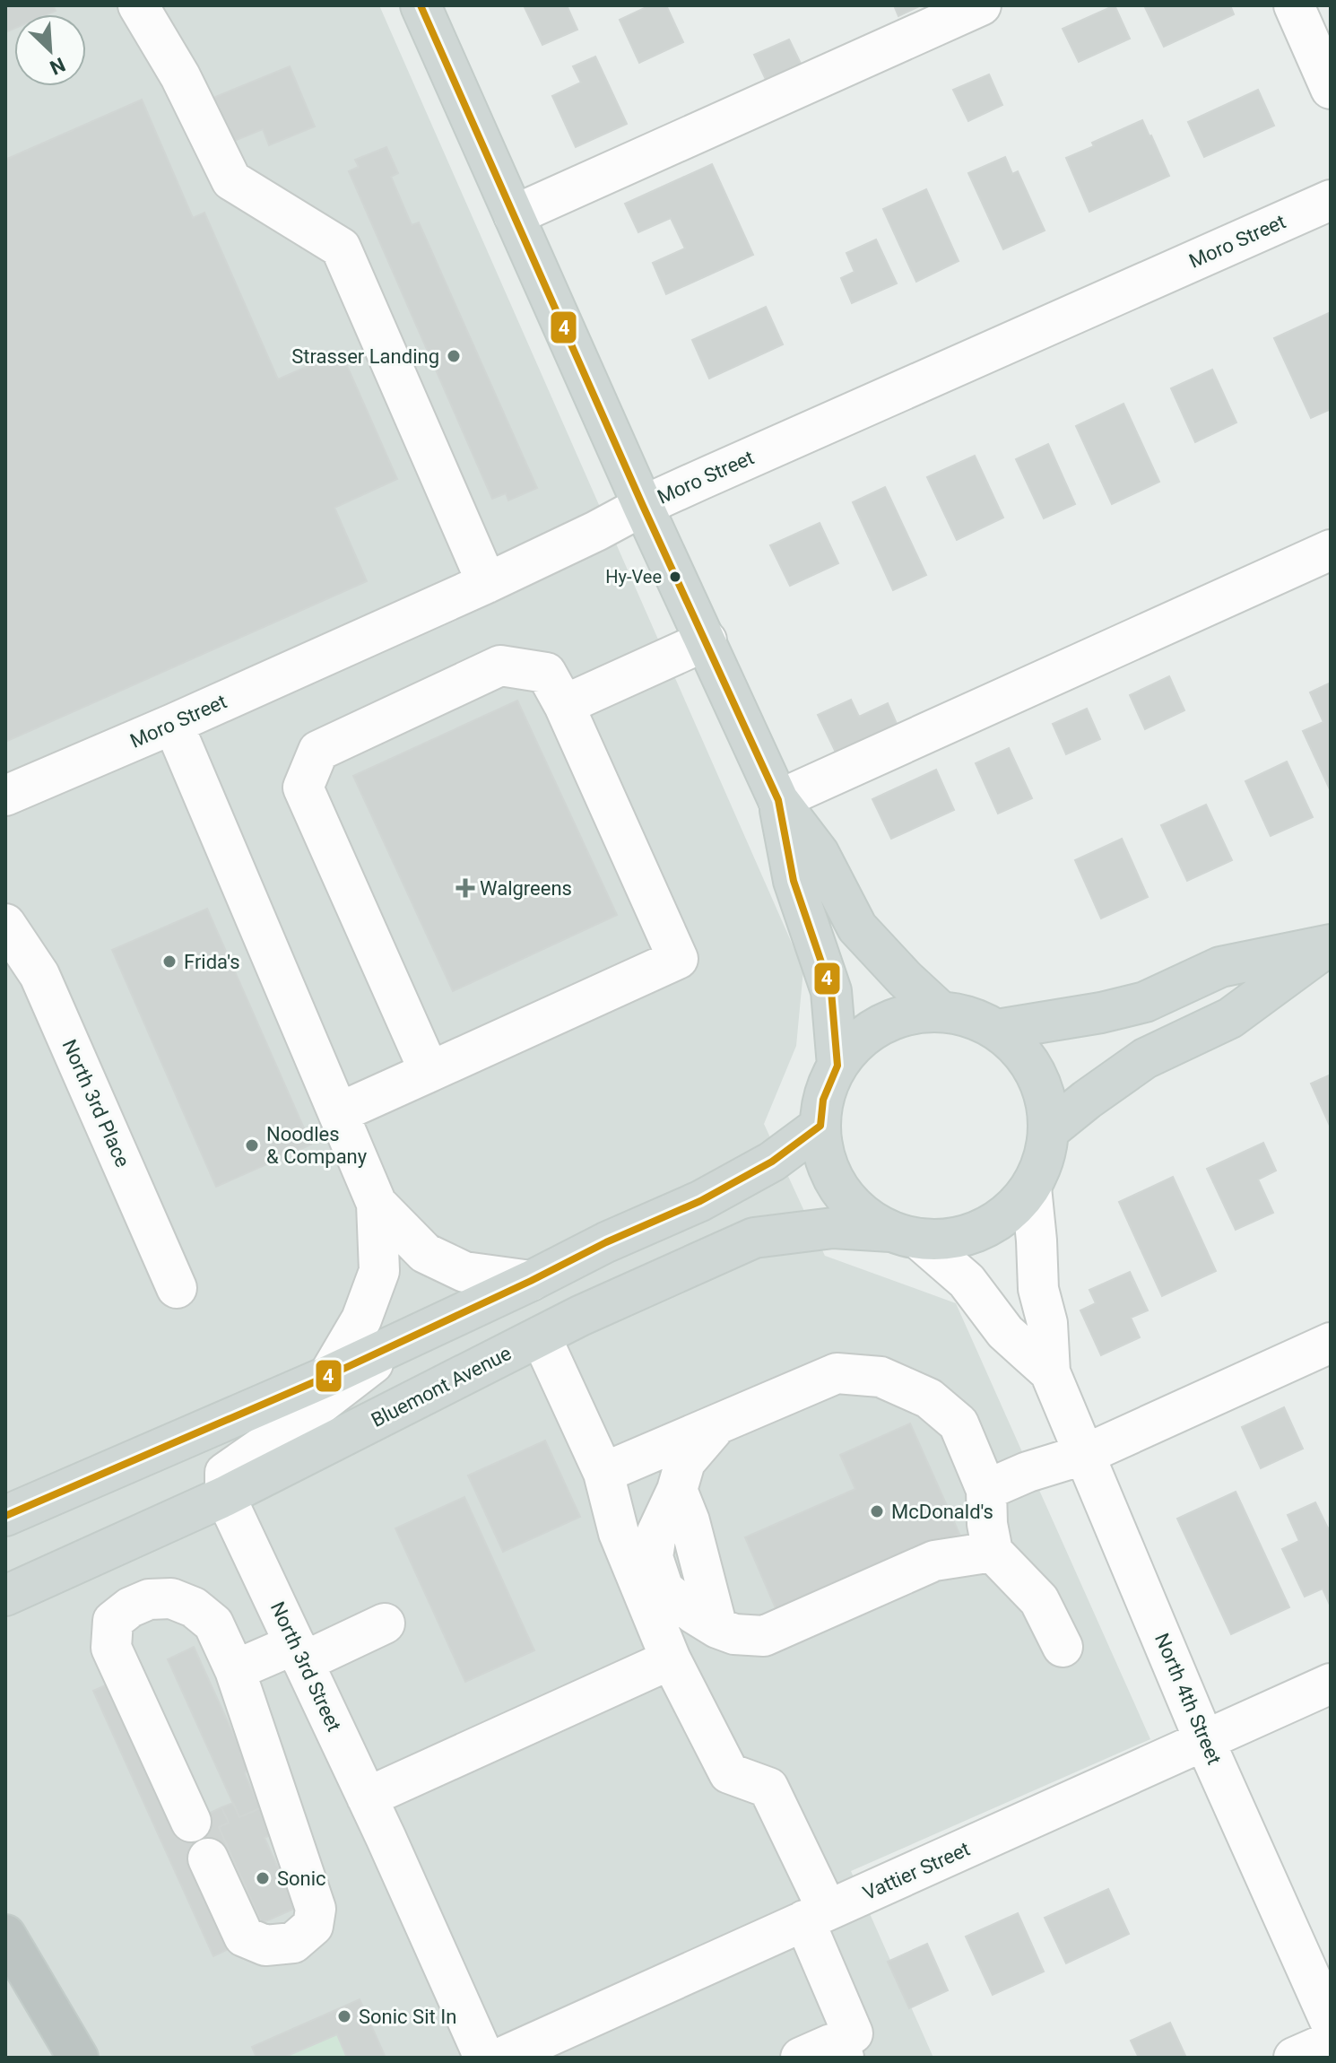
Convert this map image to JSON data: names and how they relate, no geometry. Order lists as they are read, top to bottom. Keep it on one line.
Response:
{"streets":{"main road":["Bluemont Avenue"],"street":["Moro Street","North 3rd Place","North 3rd Street","North 4th Street","Vattier Street"]},"crossings":[["Bluemont Avenue","North 3rd Street"],["Bluemont Avenue","North 4th Street"],["North 4th Street","Vattier Street"]],"places":{"other":["Strasser Landing","Hy-Vee","Frida's","Noodles & Company","McDonald's","Sonic","Sonic Sit In"],"health":["Walgreens"]},"lines":["transit line 4"],"north":"bottom right"}
